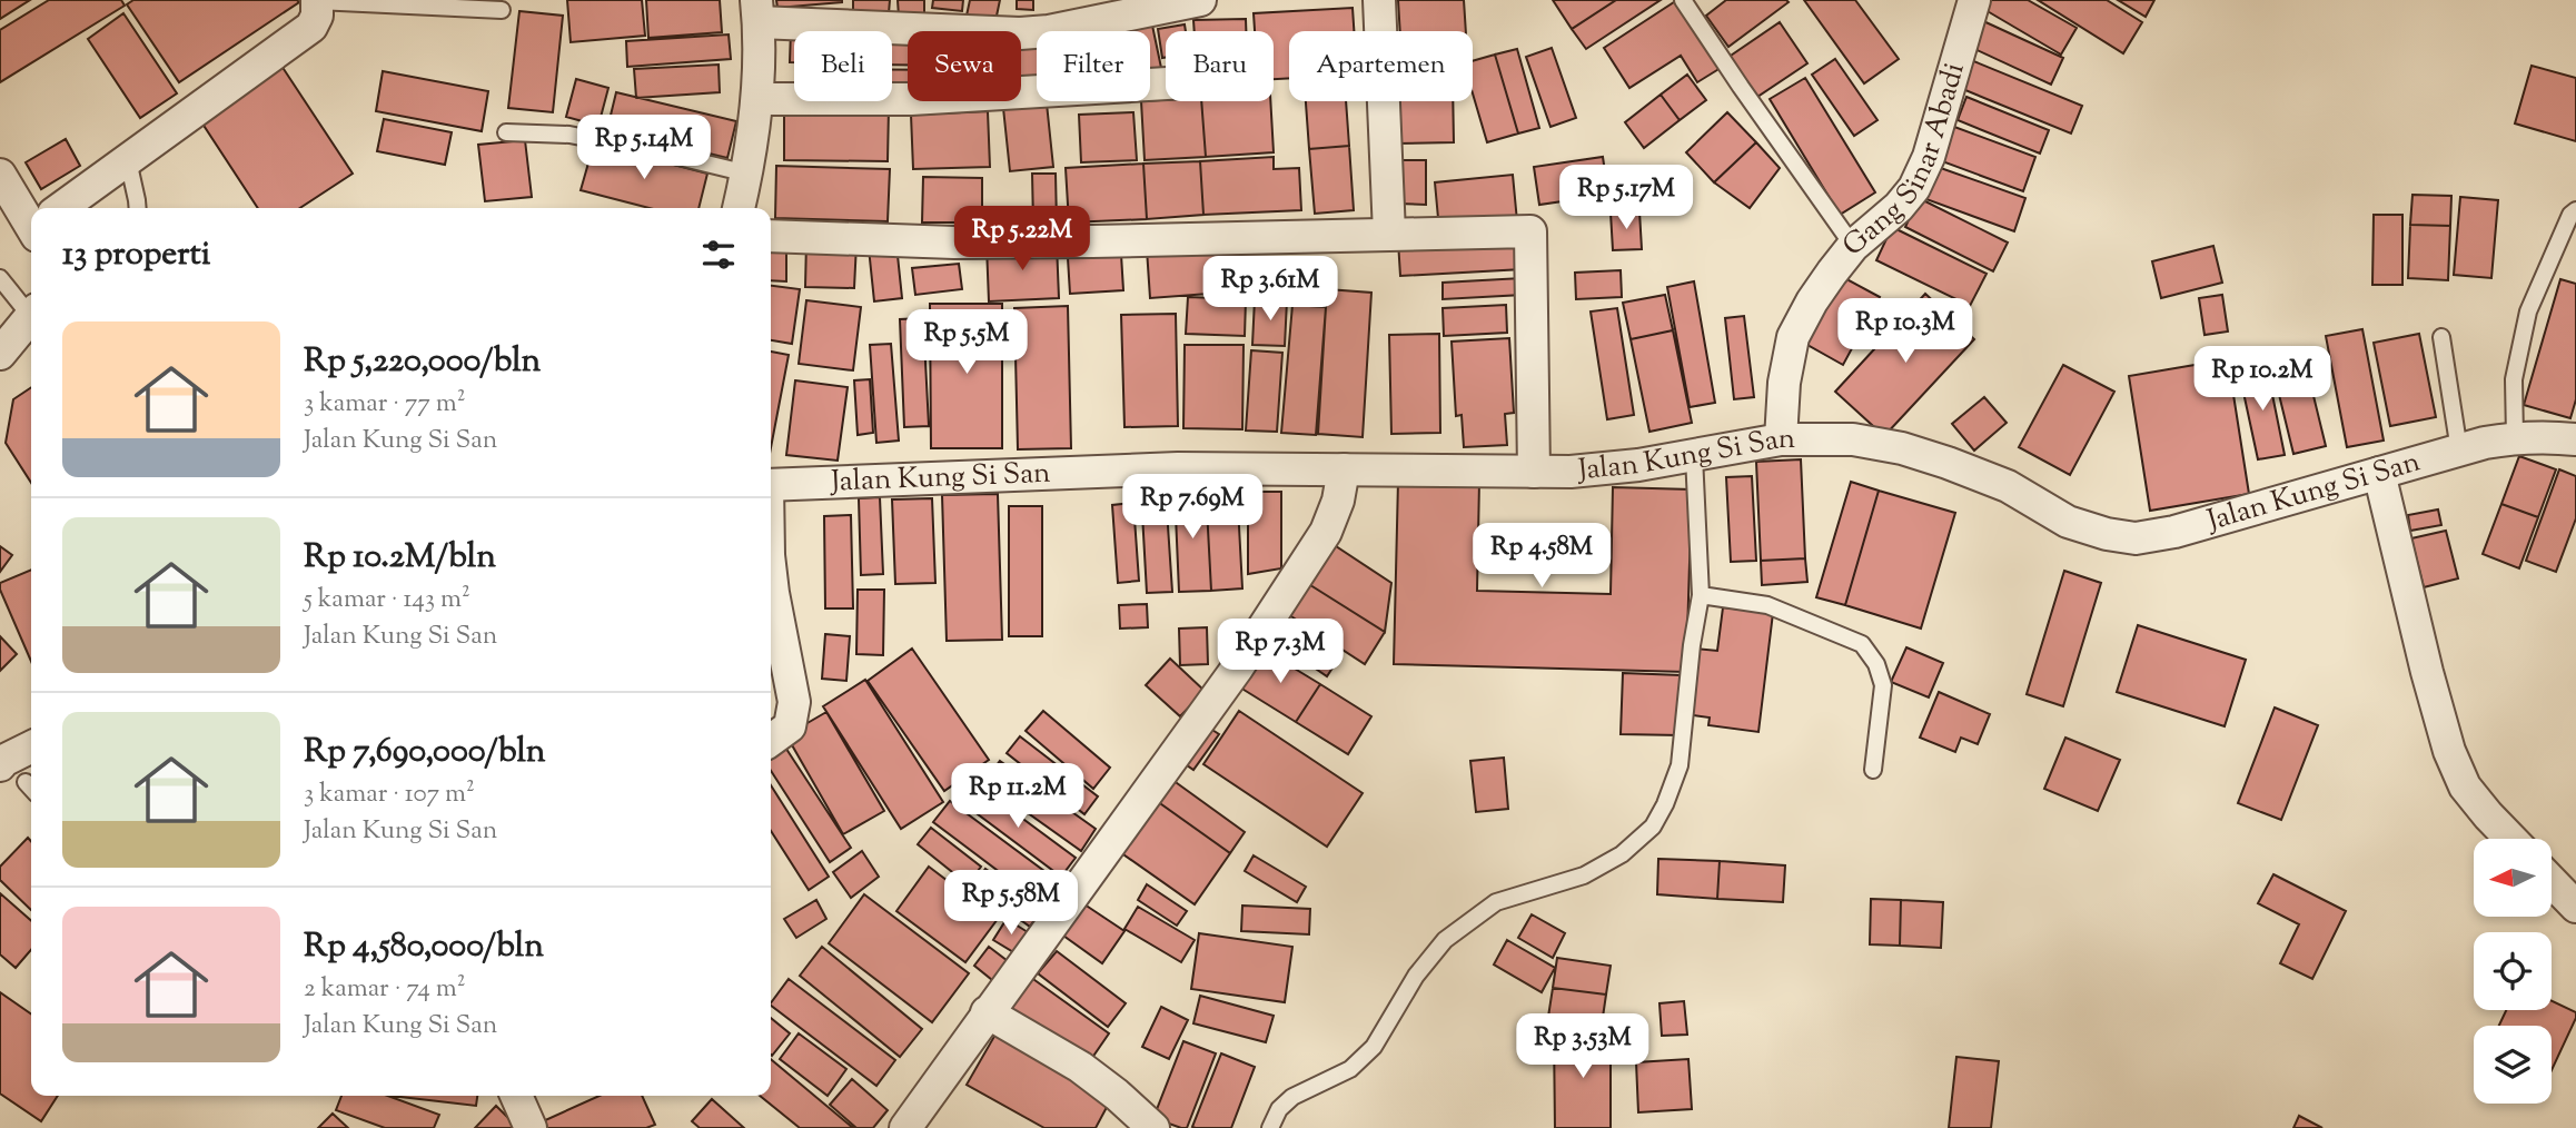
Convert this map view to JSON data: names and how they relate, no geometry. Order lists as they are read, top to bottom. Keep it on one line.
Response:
{"streets":{"street":["Gang Sinar Abadi","Jalan Kung Si San"]},"crossings":[["Gang Sinar Abadi","Jalan Kung Si San"]],"north":"left","page":{"chip":["Beli","Sewa","Filter","Baru","Apartemen"],"price":["Rp 5.14M","Rp 5.17M","Rp 5.22M","Rp 3.61M","Rp 10.3M","Rp 5.5M","Rp 10.2M","Rp 7.69M","Rp 4.58M","Rp 7.3M","Rp 11.2M","Rp 5.58M","Rp 3.53M"],"heading":"13 properti","list":[{"name":"Rp 5,220,000/bln","note":"3 kamar · 77 m² · Jalan Kung Si San"},{"name":"Rp 10.2M/bln","note":"5 kamar · 143 m² · Jalan Kung Si San"},{"name":"Rp 7,690,000/bln","note":"3 kamar · 107 m² · Jalan Kung Si San"},{"name":"Rp 4,580,000/bln","note":"2 kamar · 74 m² · Jalan Kung Si San"}]}}
